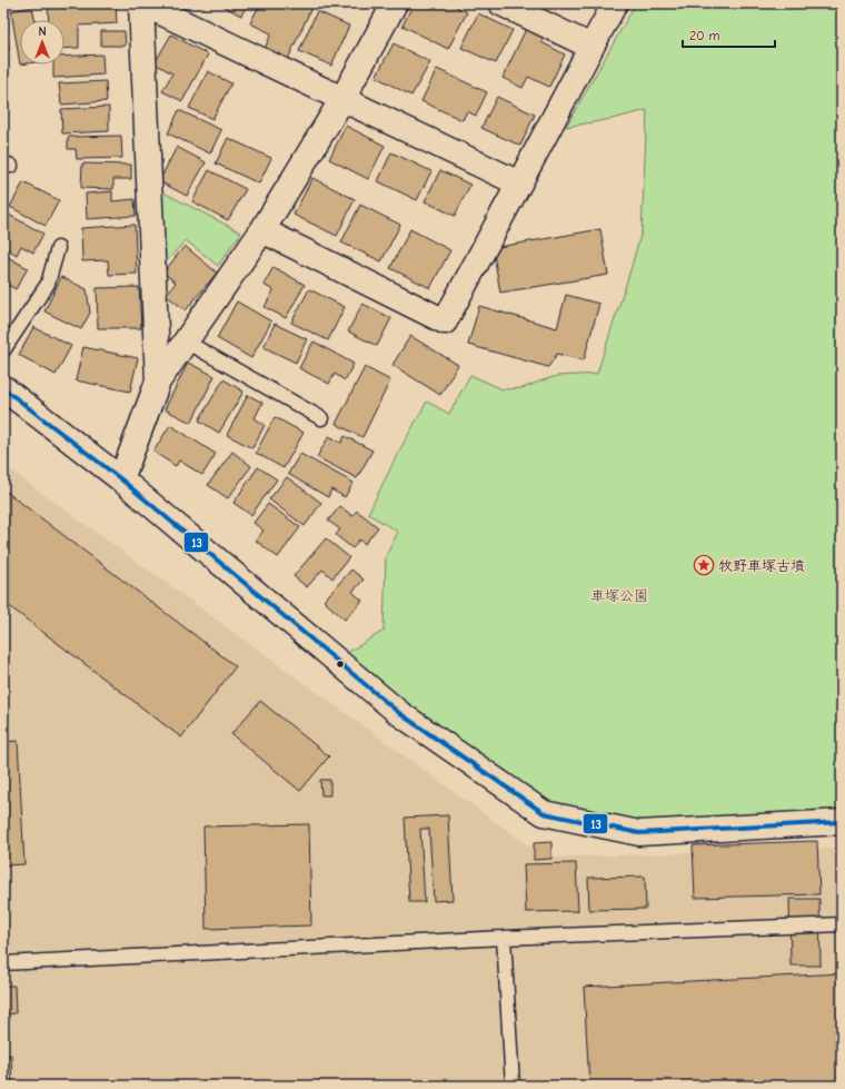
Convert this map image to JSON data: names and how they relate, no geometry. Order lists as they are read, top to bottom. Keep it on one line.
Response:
{"parks":["車塚公園"],"places":{"place":["牧野車塚古墳"]},"lines":["transit line 13"],"scale_bar":"20 m","north":"top"}
